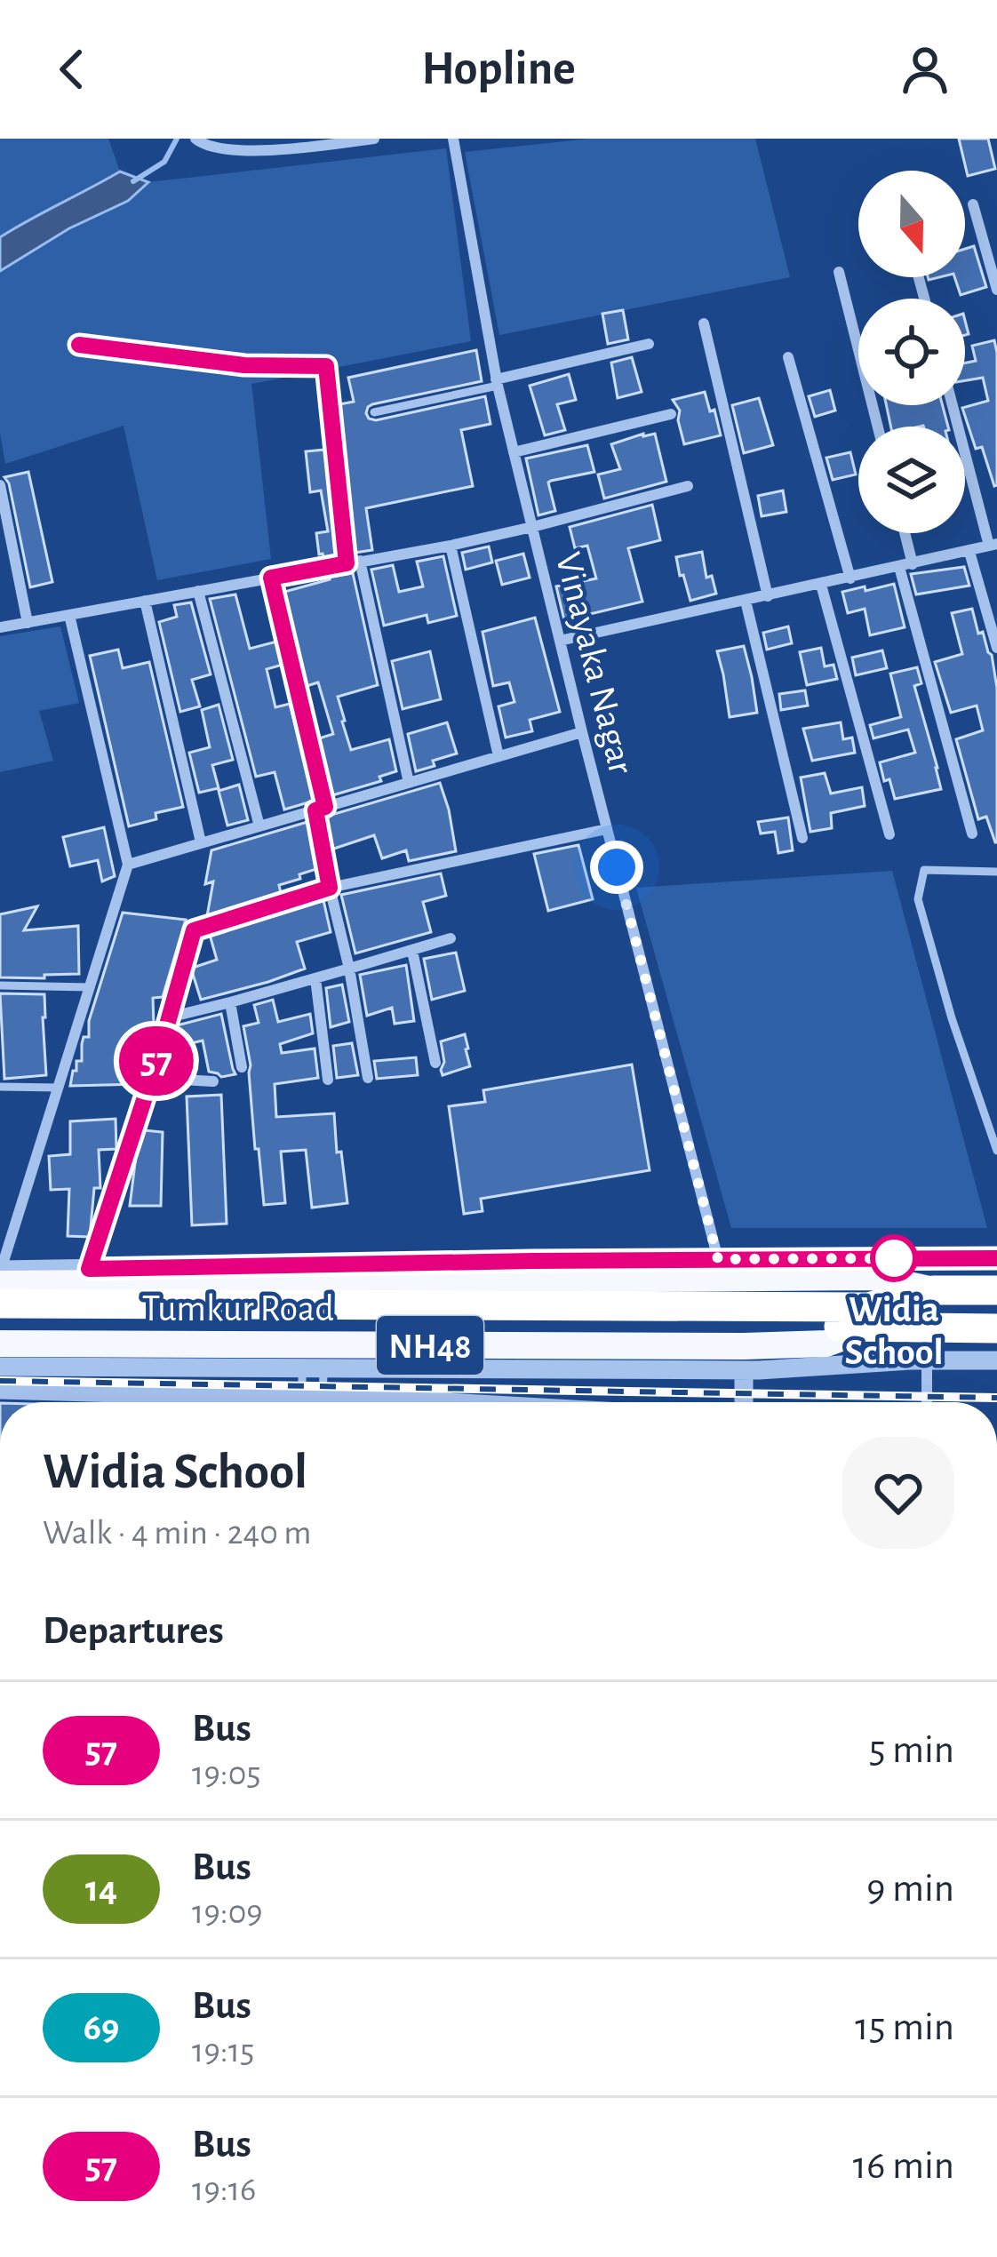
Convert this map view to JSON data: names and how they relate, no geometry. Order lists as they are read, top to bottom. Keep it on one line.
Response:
{"streets":{"highway":["Tumkur Road","NH48"],"street":["Vinayaka Nagar"]},"crossings":[["Tumkur Road","NH48"]],"places":["Widia School"],"lines":["bus line 57"],"north":"bottom","page":{"header":"Hopline","on_map":"57","heading":[["Widia School","Walk · 4 min · 240 m"],"Departures"],"list":[{"mark":"57","name":"Bus","note":"19:05","value":"5 min"},{"mark":"14","name":"Bus","note":"19:09","value":"9 min"},{"mark":"69","name":"Bus","note":"19:15","value":"15 min"},{"mark":"57","name":"Bus","note":"19:16","value":"16 min"}]}}
